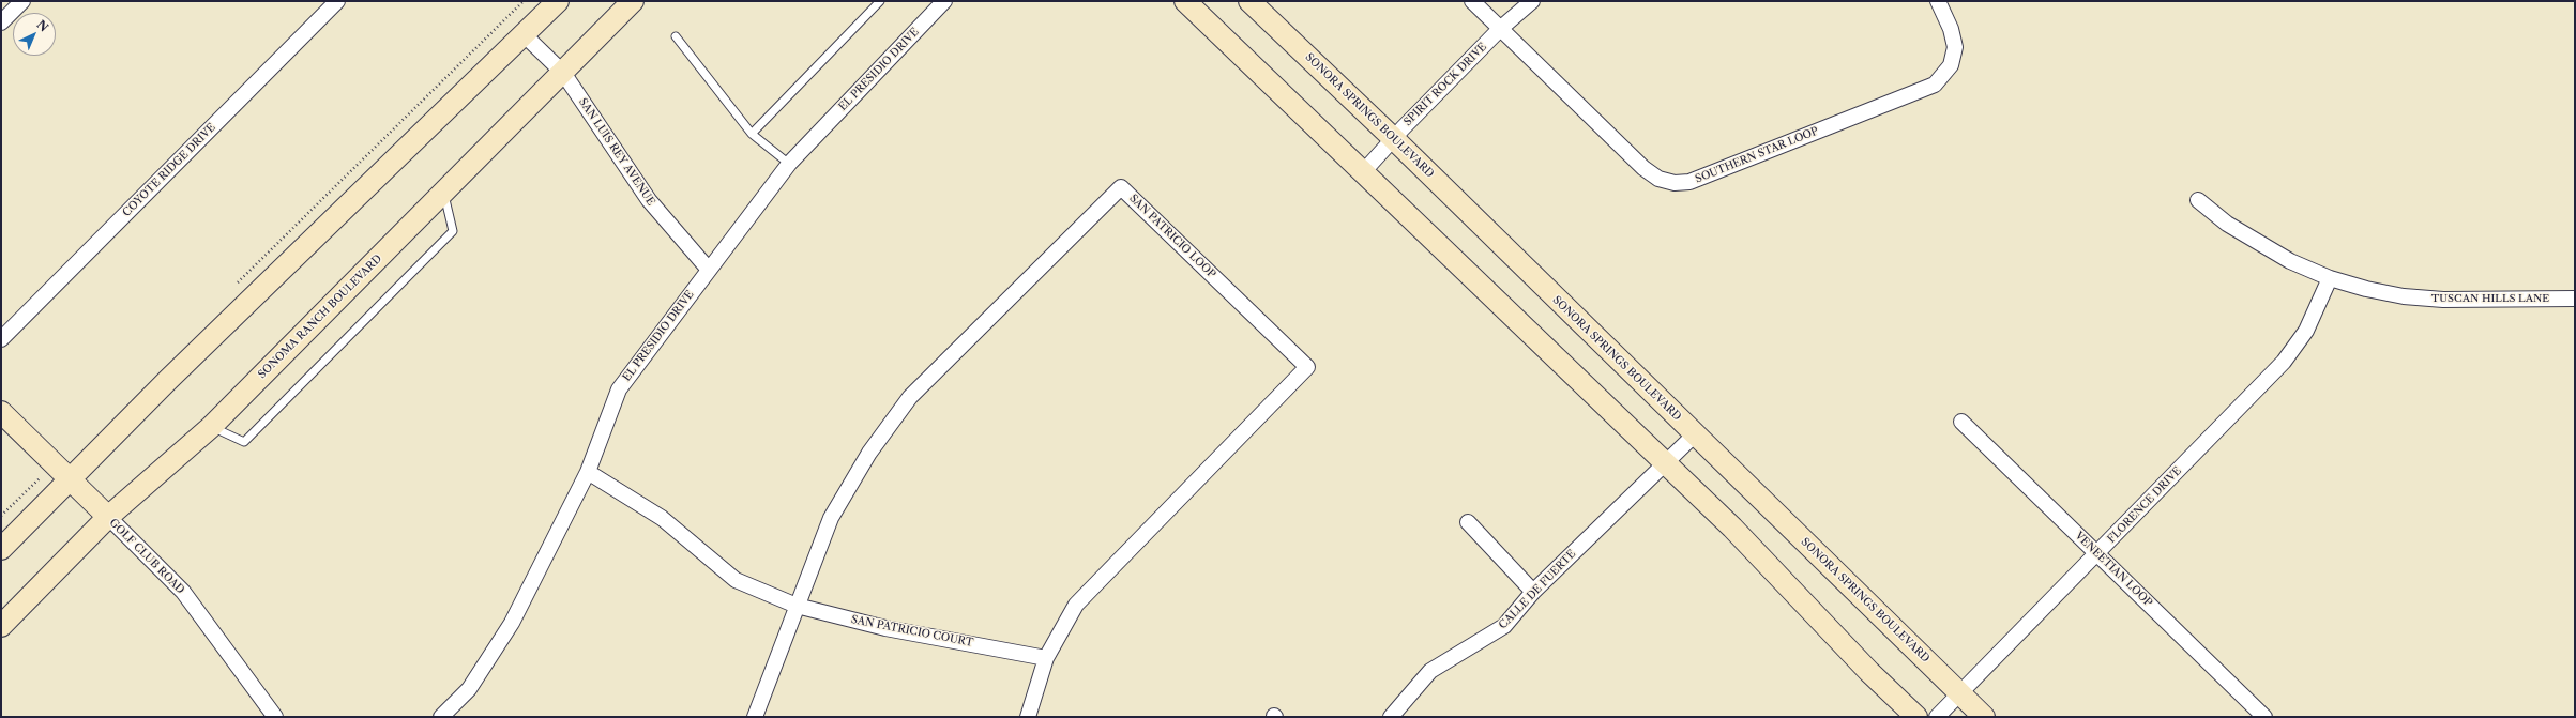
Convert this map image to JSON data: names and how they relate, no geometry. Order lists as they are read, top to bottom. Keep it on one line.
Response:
{"streets":{"street":["EL PRESIDIO DRIVE","SPIRIT ROCK DRIVE","SONORA SPRINGS BOULEVARD","SAN LUIS REY AVENUE","SOUTHERN STAR LOOP","COYOTE RIDGE DRIVE","SAN PATRICIO LOOP","TUSCAN HILLS LANE","SONOMA RANCH BOULEVARD","FLORENCE DRIVE","GOLF CLUB ROAD","VENEETIAN LOOP","CALLE DE FUERTE","SAN PATRICIO COURT"]},"crossings":[["EL PRESIDIO DRIVE","SAN LUIS REY AVENUE"],["EL PRESIDIO DRIVE","SAN PATRICIO COURT"],["SPIRIT ROCK DRIVE","SONORA SPRINGS BOULEVARD"],["SPIRIT ROCK DRIVE","SOUTHERN STAR LOOP"],["SONORA SPRINGS BOULEVARD","FLORENCE DRIVE"],["SONORA SPRINGS BOULEVARD","CALLE DE FUERTE"],["SAN LUIS REY AVENUE","SONOMA RANCH BOULEVARD"],["SAN PATRICIO LOOP","SAN PATRICIO COURT"],["TUSCAN HILLS LANE","FLORENCE DRIVE"],["SONOMA RANCH BOULEVARD","GOLF CLUB ROAD"],["FLORENCE DRIVE","VENEETIAN LOOP"]],"north":"top right"}
